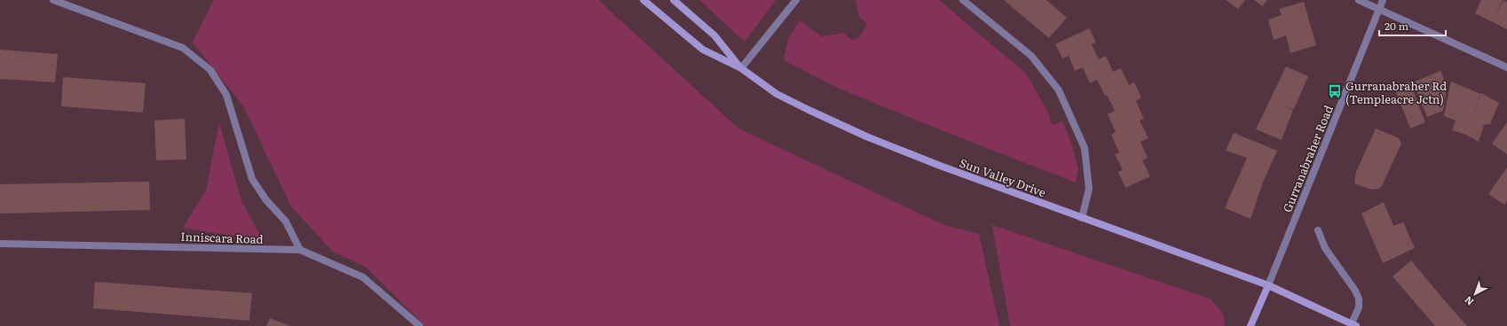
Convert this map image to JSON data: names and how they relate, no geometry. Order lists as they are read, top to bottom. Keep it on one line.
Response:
{"streets":{"street":["Gurranabraher Road","Sun Valley Drive","Inniscara Road"]},"crossings":[["Gurranabraher Road","Sun Valley Drive"]],"places":{"bus stop":["Gurranabraher Rd (Templeacre Jctn)"]},"scale_bar":"20 m","north":"bottom left"}
